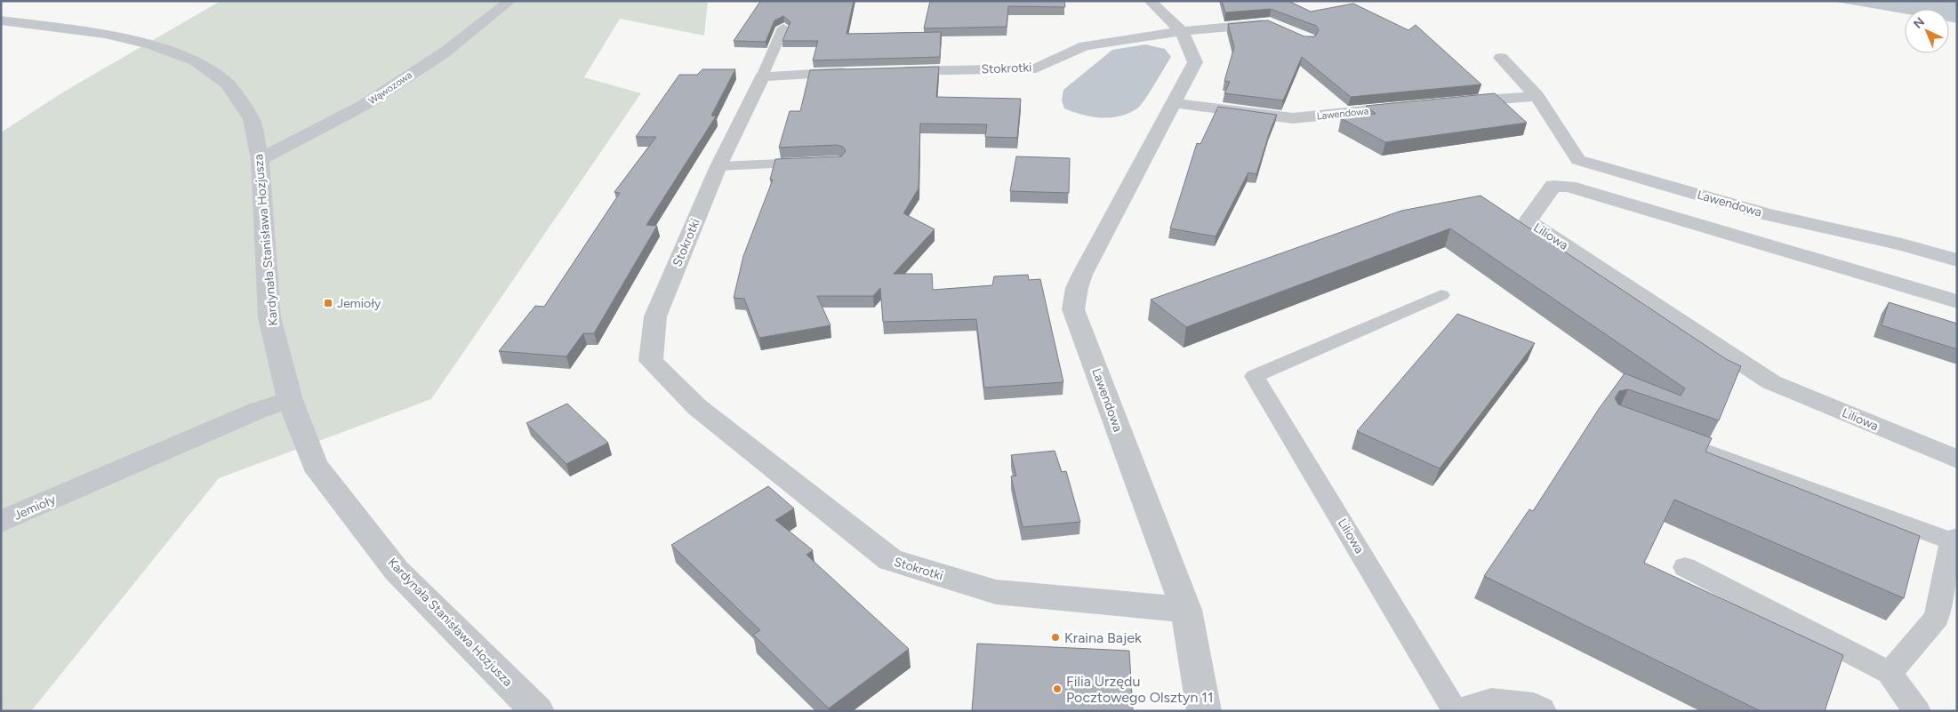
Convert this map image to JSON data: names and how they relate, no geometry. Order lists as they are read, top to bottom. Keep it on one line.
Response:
{"streets":{"street":["Stokrotki","Wąwozowa","Lawendowa","Liliowa","Kardynała Stanisława Hozjusza","Jemioły"]},"crossings":[["Stokrotki","Lawendowa"],["Wąwozowa","Kardynała Stanisława Hozjusza"],["Kardynała Stanisława Hozjusza","Jemioły"]],"places":{"transit":["Jemioły"],"other":["Kraina Bajek","Filia Urzędu Pocztowego Olsztyn 11"]},"north":"top left"}
